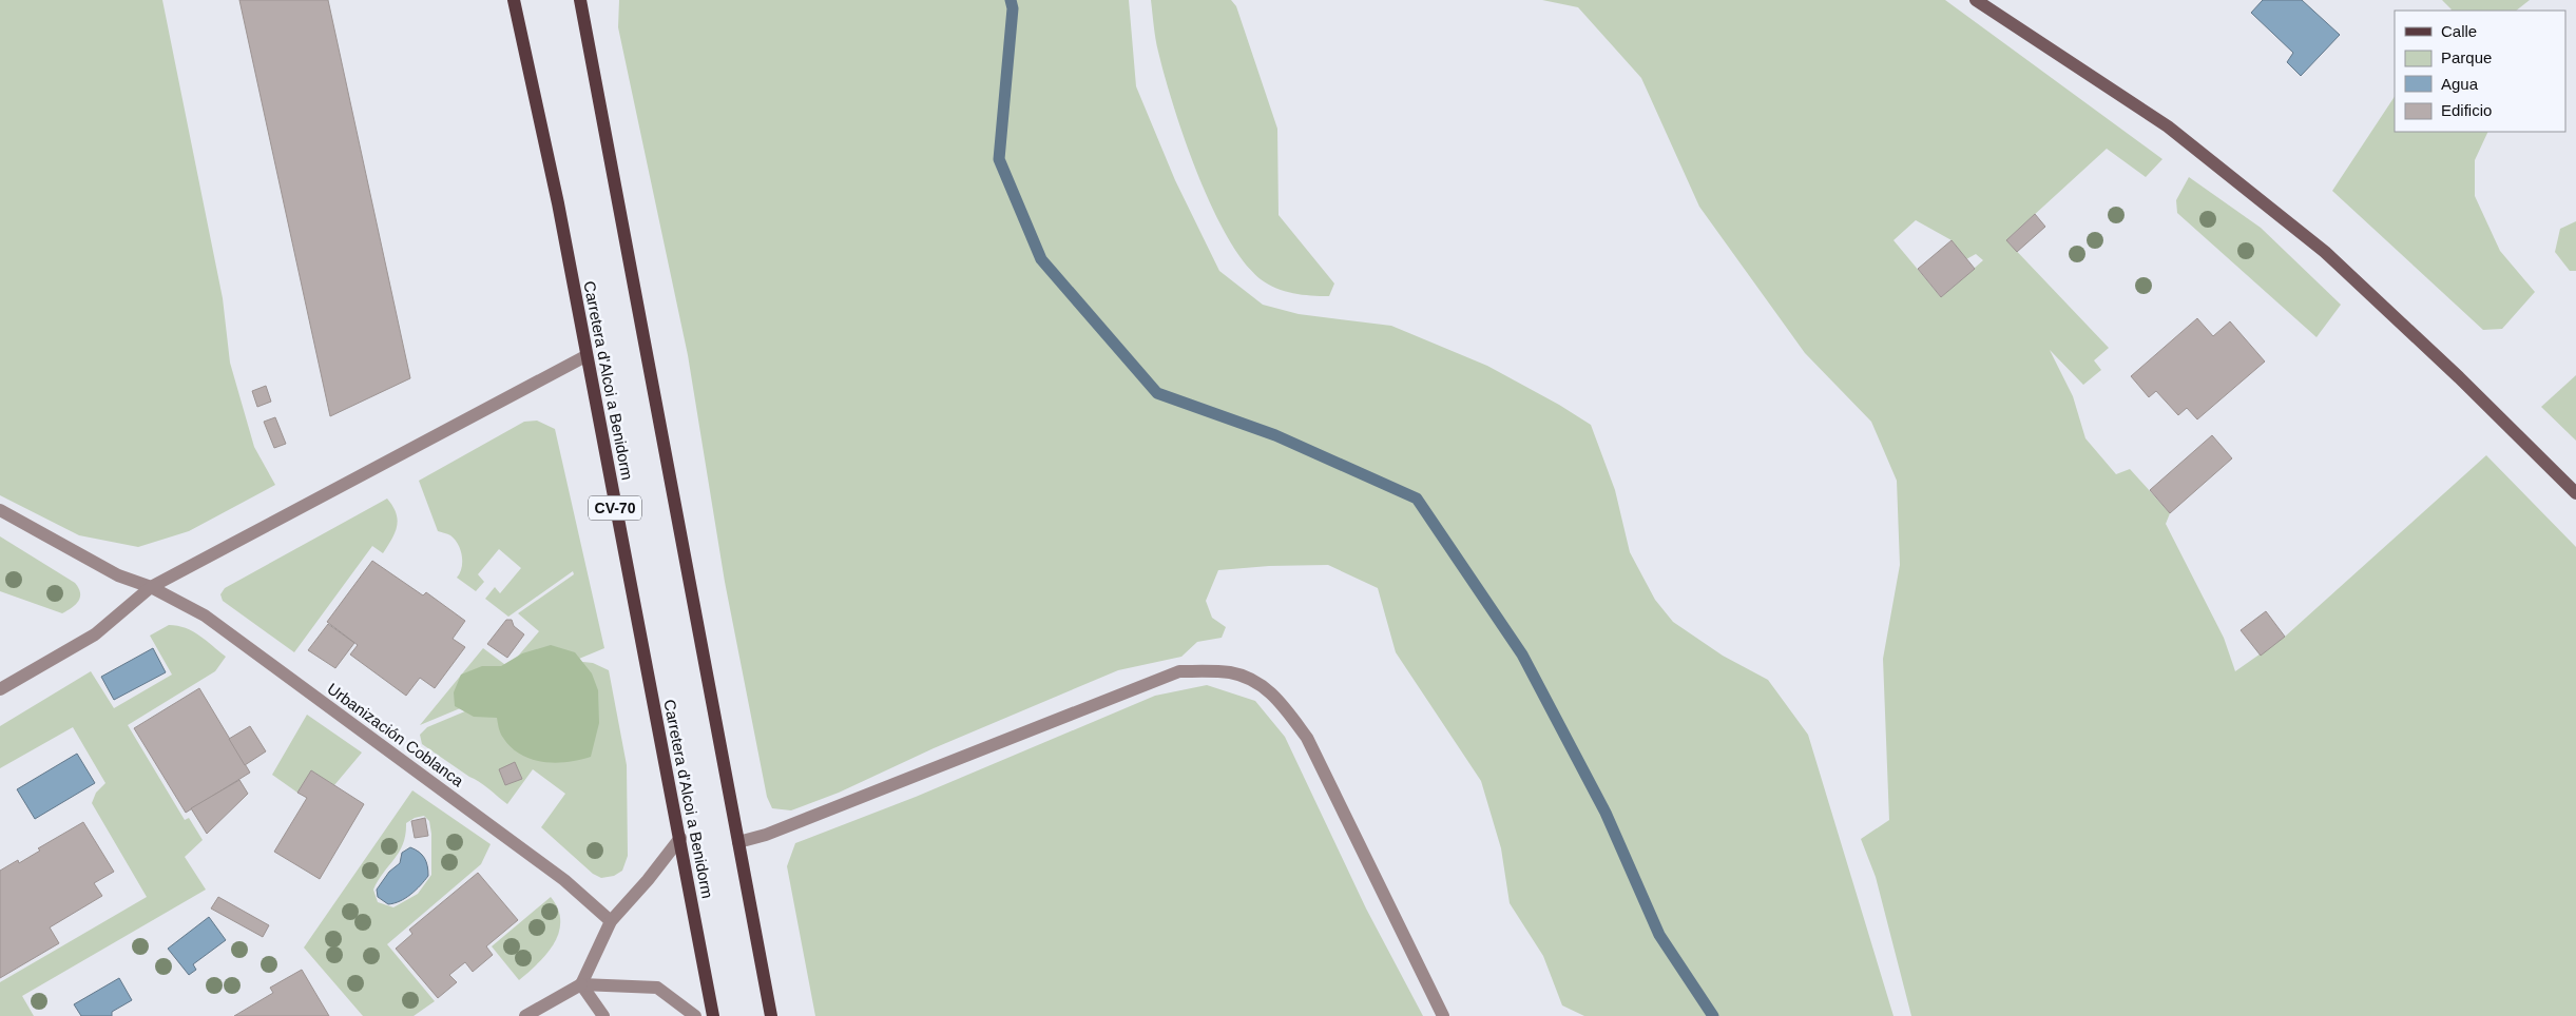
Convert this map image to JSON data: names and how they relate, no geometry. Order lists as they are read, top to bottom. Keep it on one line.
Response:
{"streets":{"main road":["Carretera d'Alcoi a Benidorm","CV-70"],"street":["Urbanización Coblanca"]},"legend":["Calle","Parque","Agua","Edificio"]}
